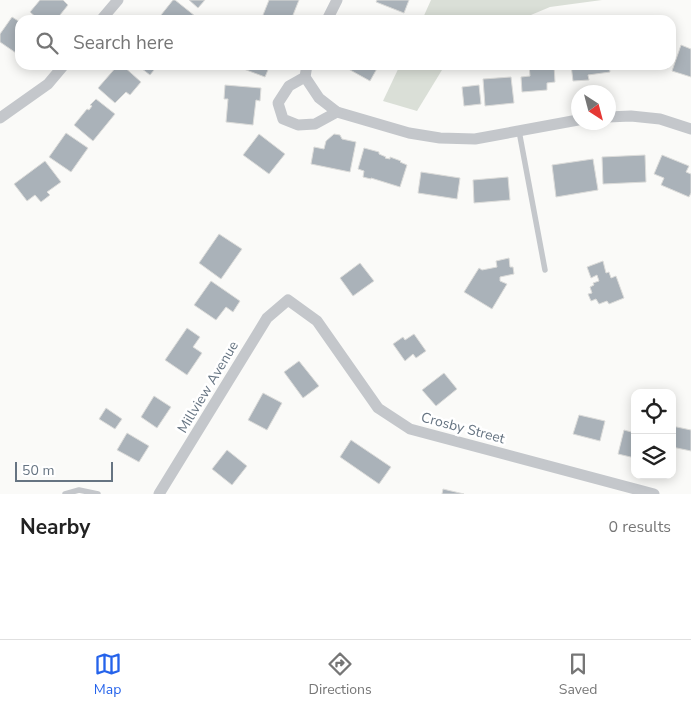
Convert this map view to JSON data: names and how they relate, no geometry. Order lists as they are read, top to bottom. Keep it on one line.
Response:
{"streets":{"street":["Millview Avenue","Crosby Street"]},"crossings":[["Millview Avenue","Crosby Street"]],"scale_bar":"50 m","north":"bottom right","page":{"search":"Search here","scale":"50 m","heading":["Nearby","0 results"],"nav":["Map","Directions","Saved"]}}
